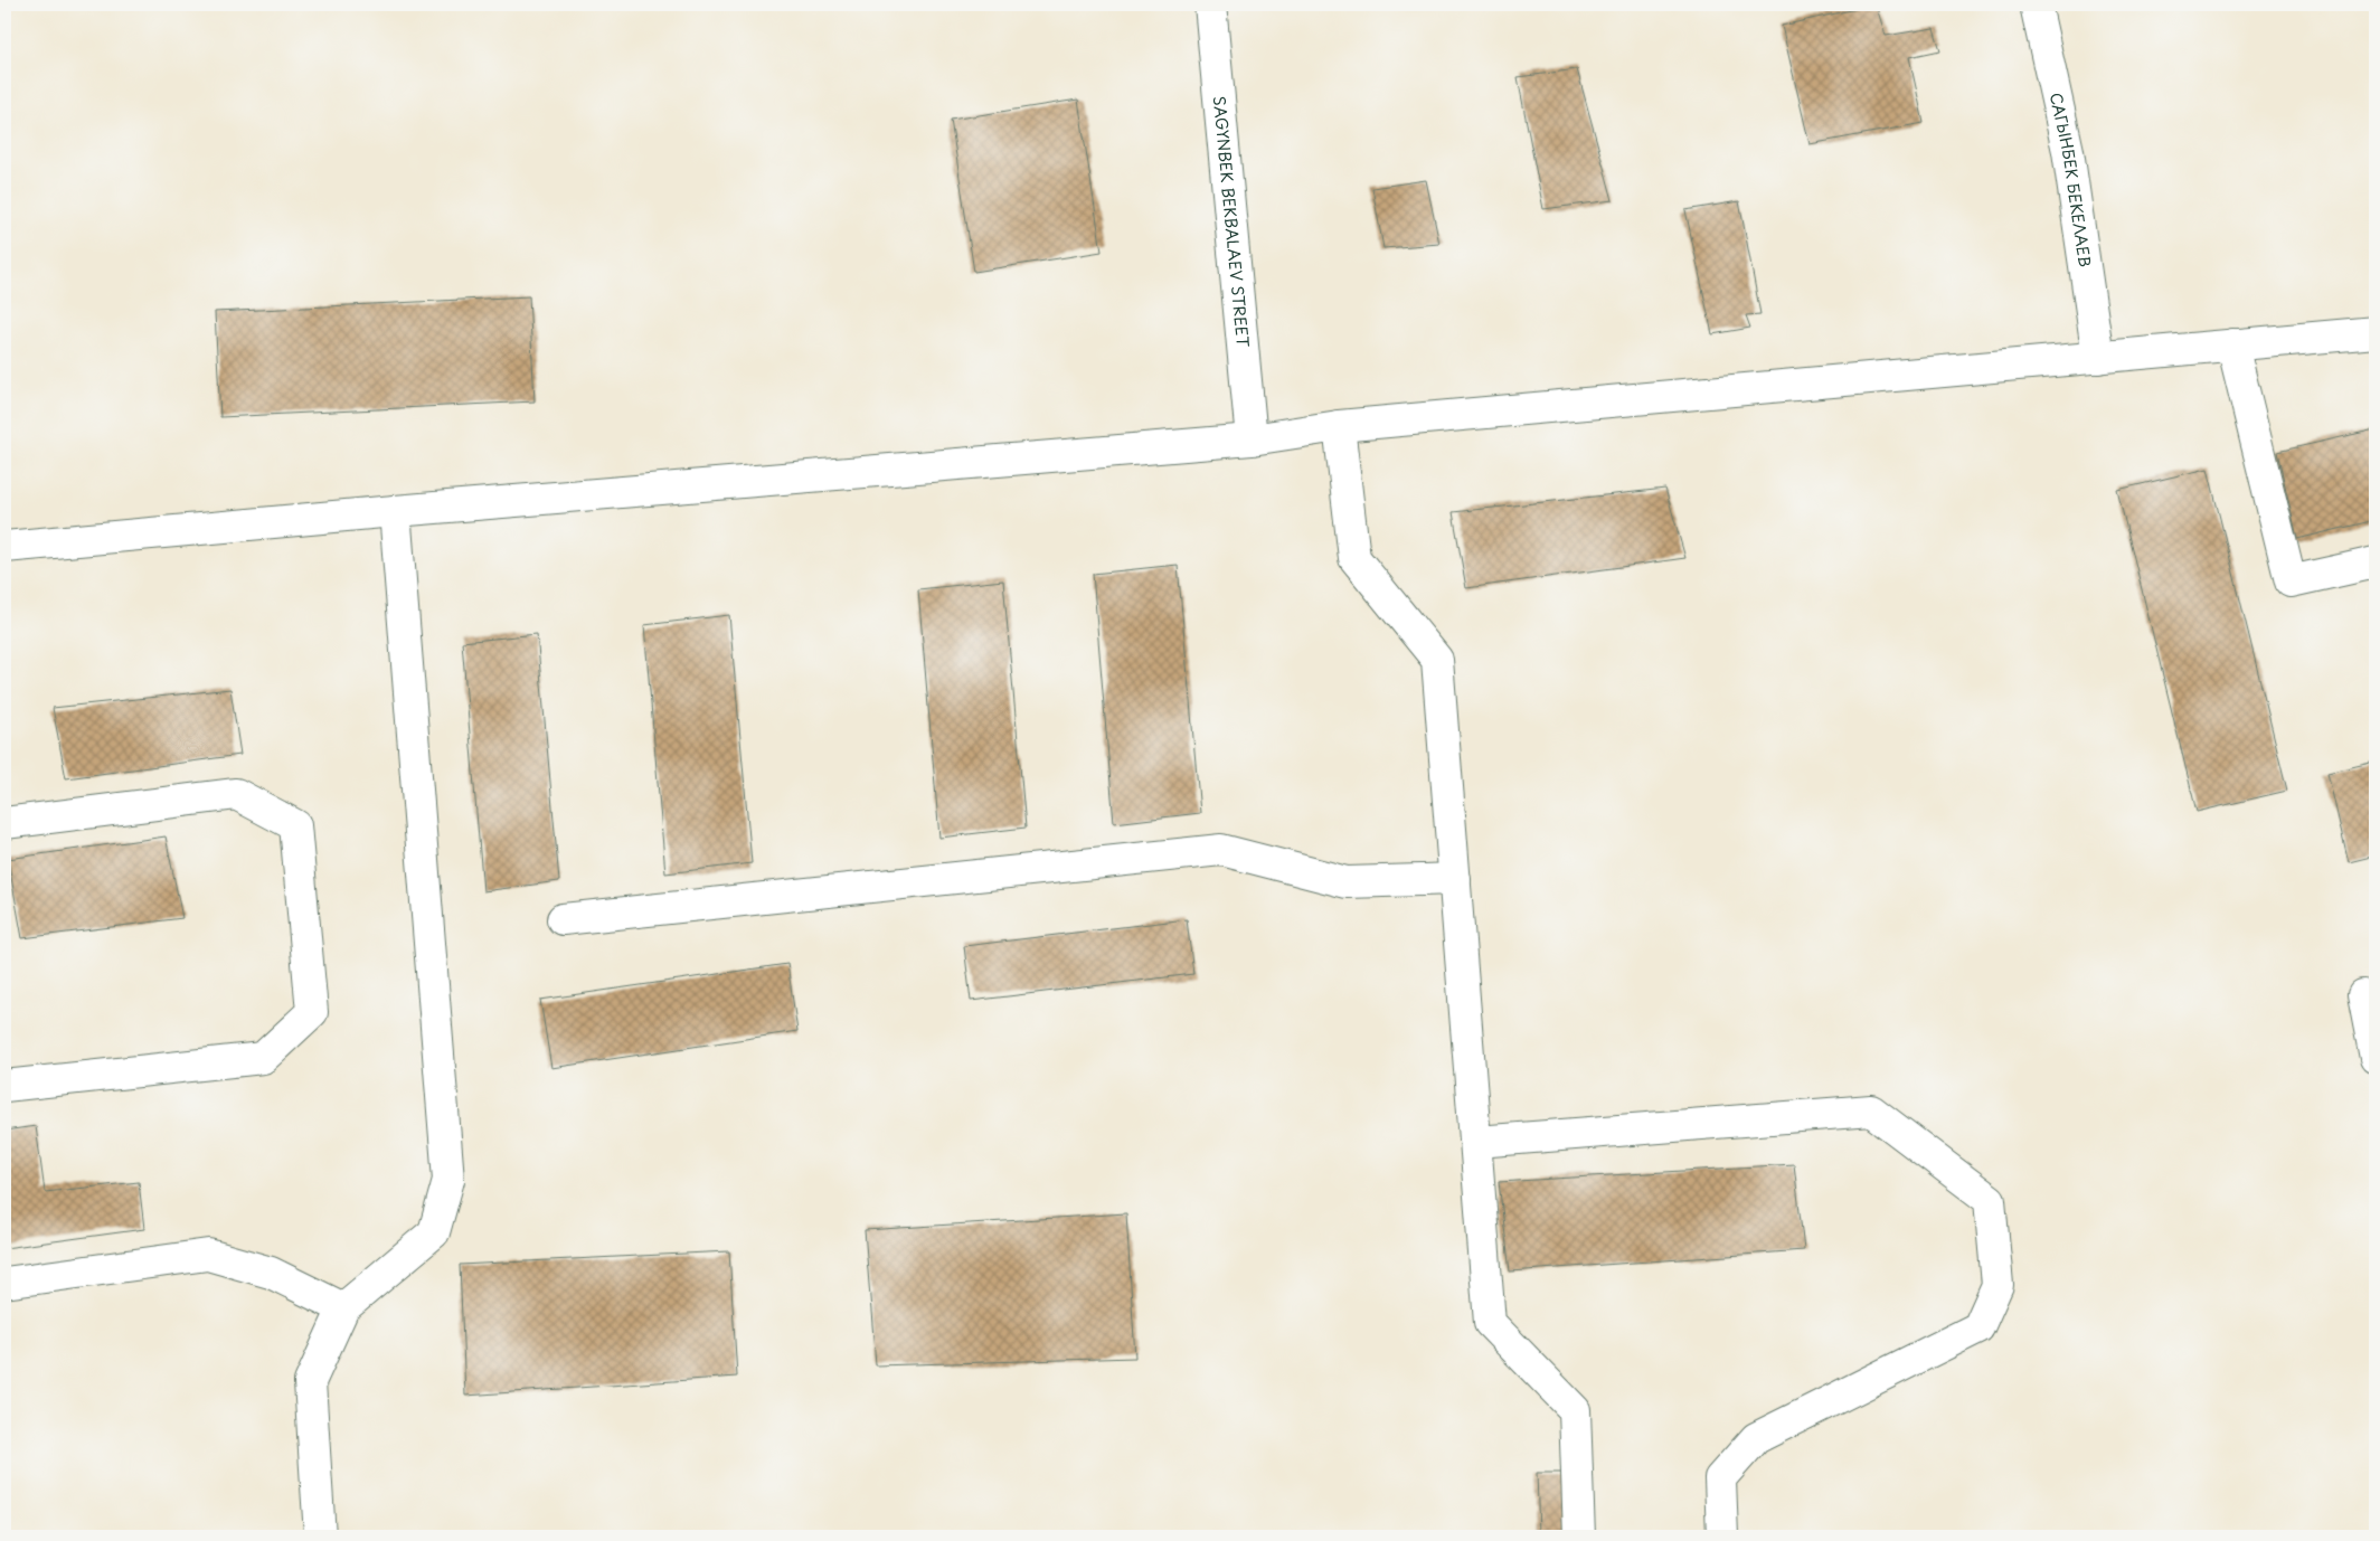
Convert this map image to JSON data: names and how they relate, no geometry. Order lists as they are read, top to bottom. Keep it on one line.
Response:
{"streets":{"street":["САГЫНБЕК БЕКЕЛАЕВ","SAGYNBEK BEKBALAEV STREET"]}}
